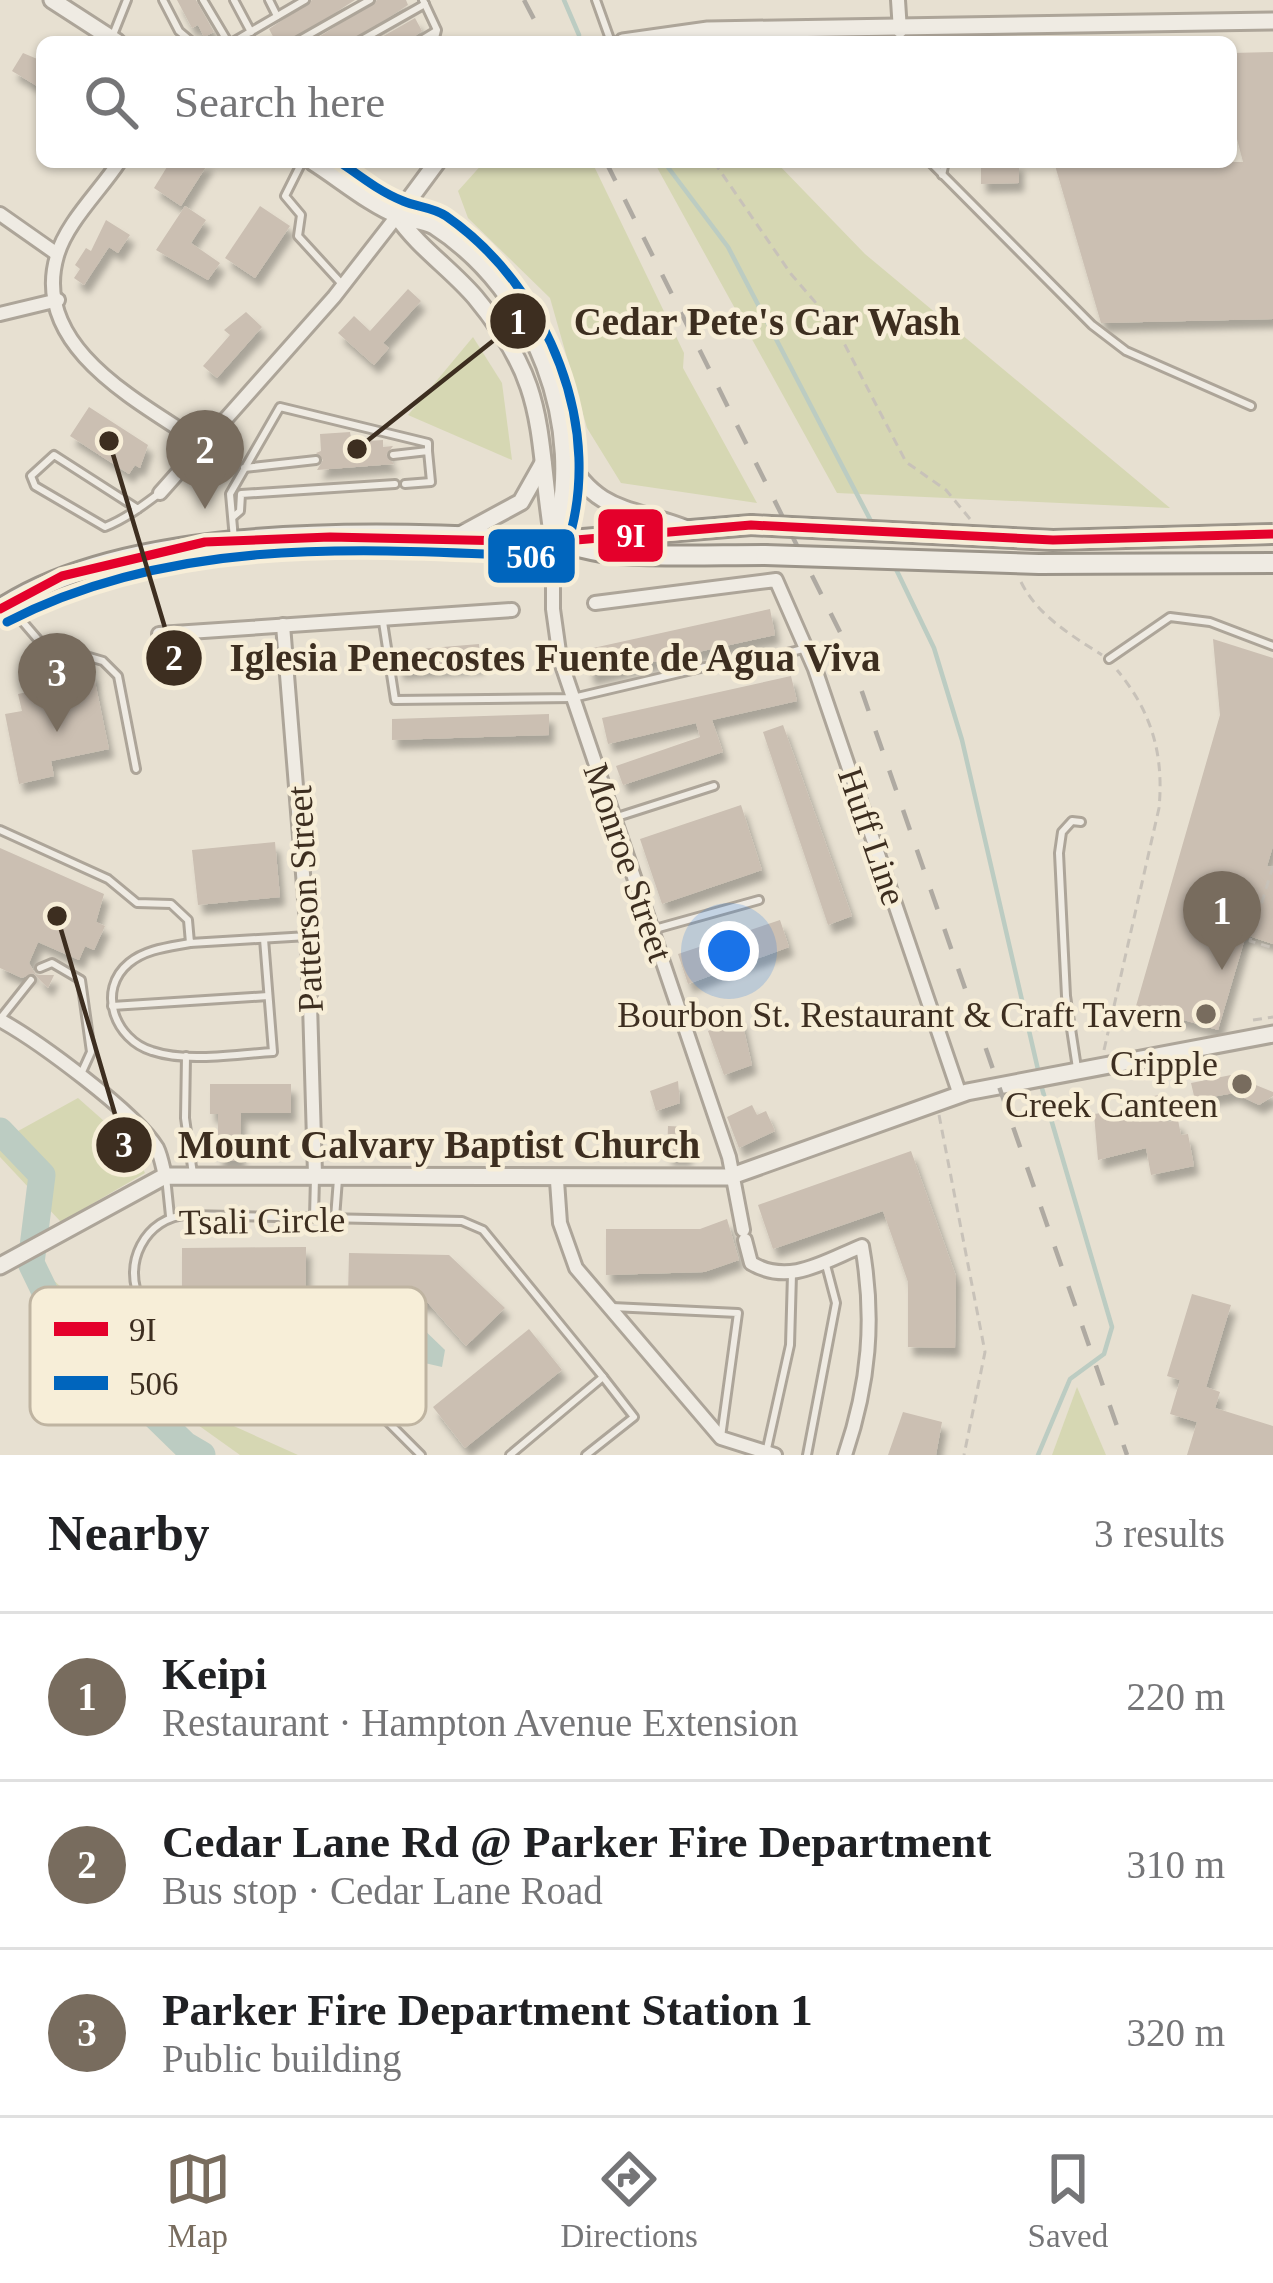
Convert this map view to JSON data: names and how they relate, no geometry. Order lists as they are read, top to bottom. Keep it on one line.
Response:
{"streets":{"street":["Huff Line","Monroe Street","Patterson Street"],"lane":["Tsali Circle"]},"places":["Iglesia Penecostes Fuente de Agua Viva","Cedar Pete's Car Wash","Mount Calvary Baptist Church","Bourbon St. Restaurant & Craft Tavern","Cripple Creek Canteen"],"lines":["transit line 506","transit line 9I"],"legend":["9I","506"],"page":{"search":"Search here","pins":["2","3","1"],"heading":["Nearby","3 results"],"list":[{"mark":"1","name":"Keipi","note":"Restaurant · Hampton Avenue Extension","value":"220 m"},{"mark":"2","name":"Cedar Lane Rd @ Parker Fire Department","note":"Bus stop · Cedar Lane Road","value":"310 m"},{"mark":"3","name":"Parker Fire Department Station 1","note":"Public building","value":"320 m"}],"nav":["Map","Directions","Saved"]}}
